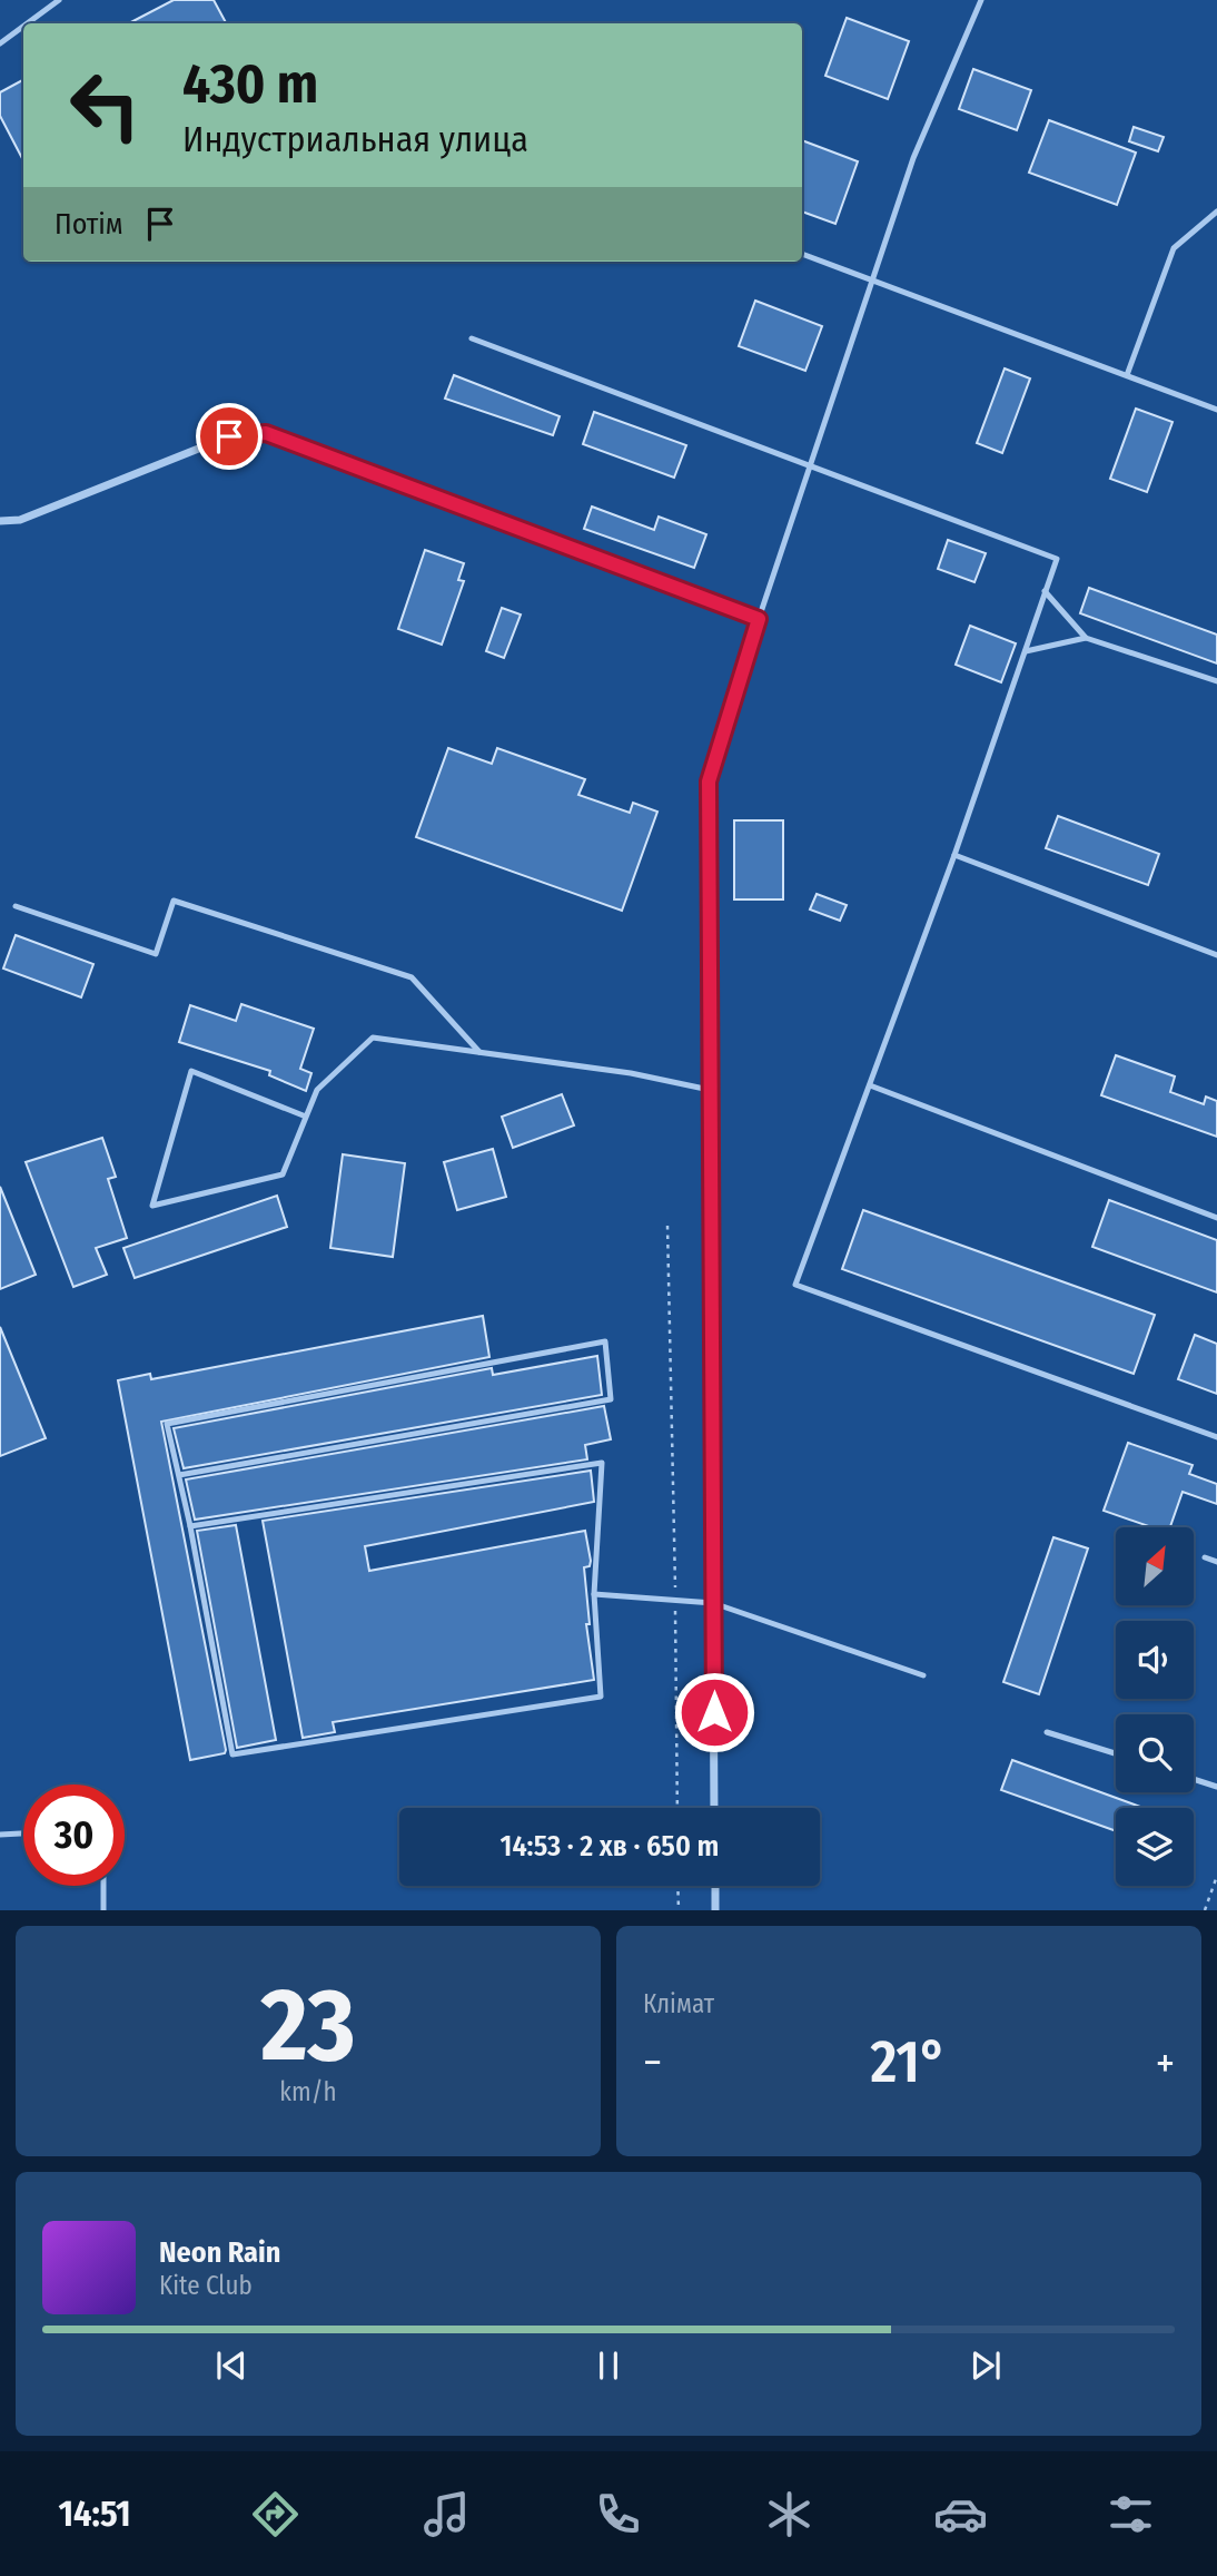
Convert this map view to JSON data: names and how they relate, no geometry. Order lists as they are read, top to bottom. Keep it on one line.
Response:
{"north":"top right","page":{"turn":["430 m","Индустриальная улица"],"then":"Потім","limit":"30","trip":"14:53 · 2 хв · 650 m","tile":[["23","km/h"],"Клімат"],"heat":["−","21°","+"],"song":["Neon Rain","Kite Club"],"tabs":"14:51"}}
